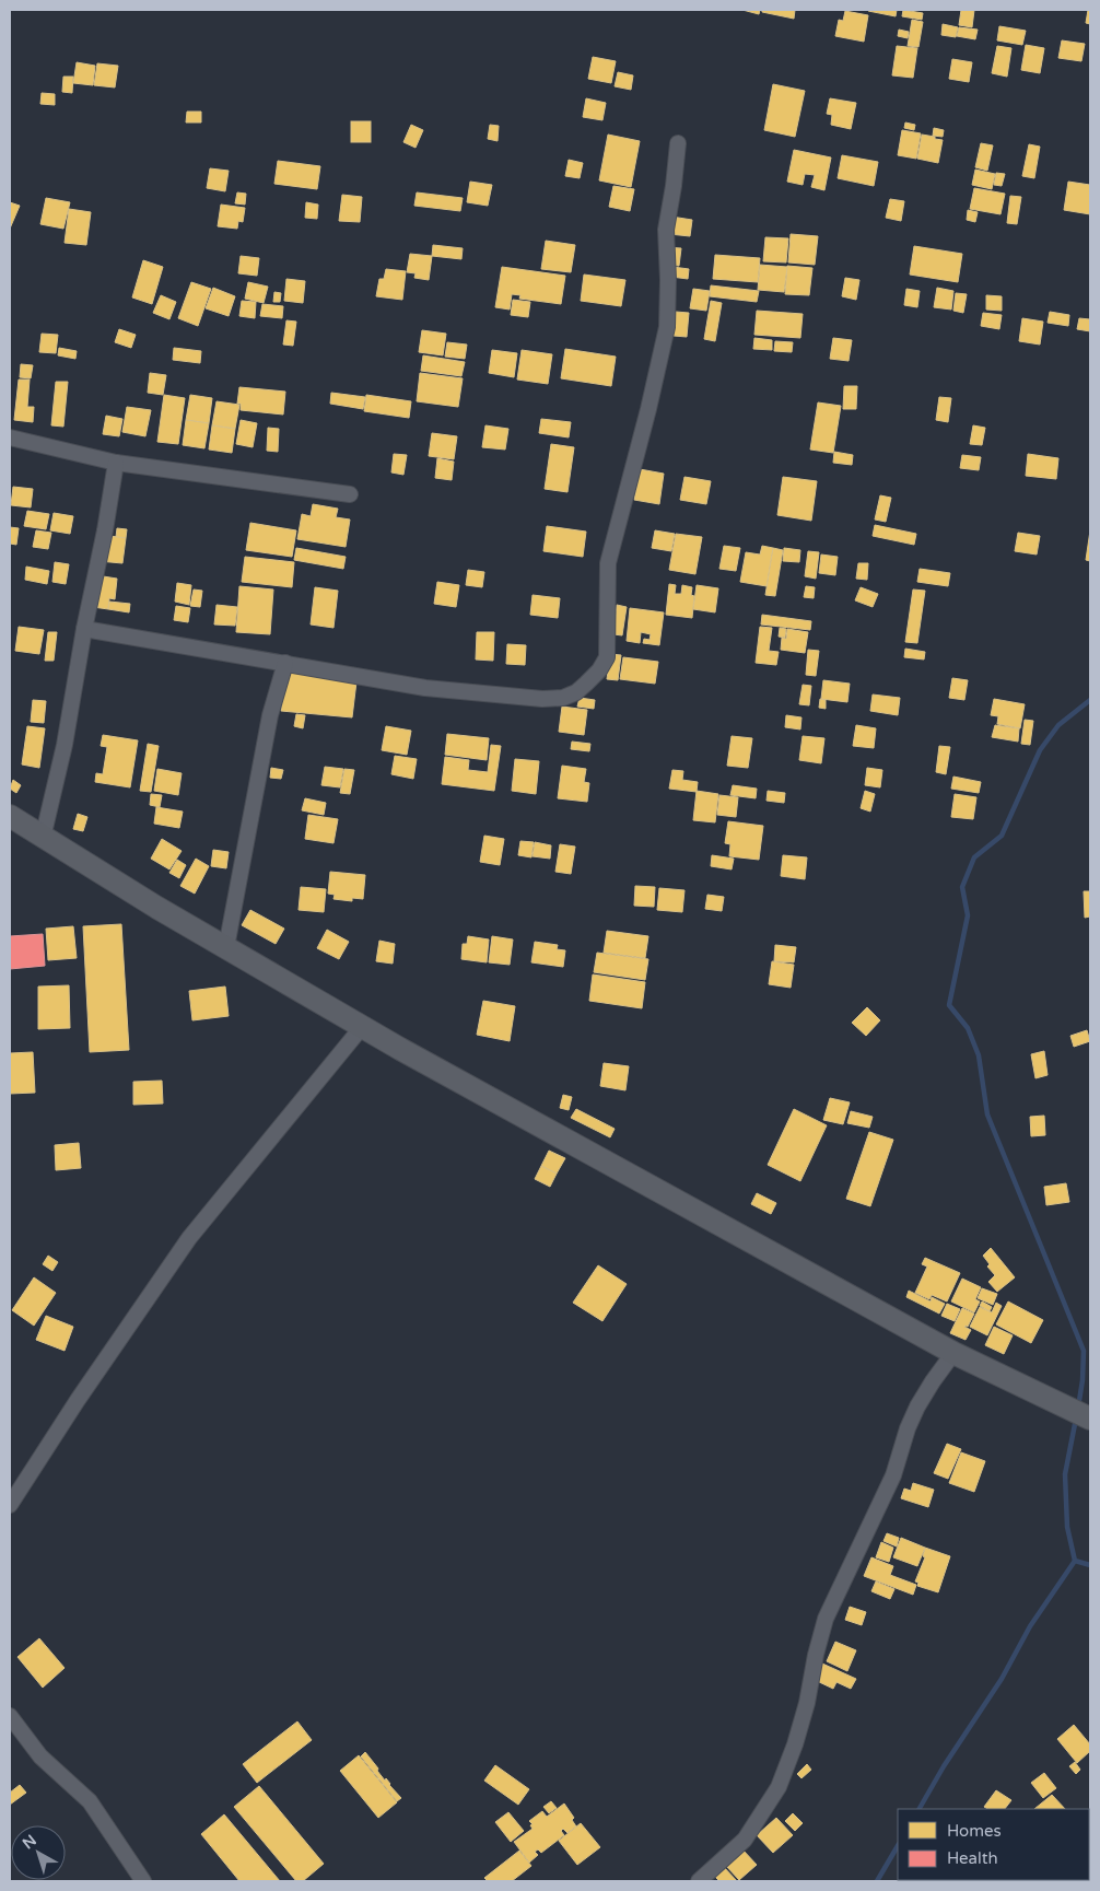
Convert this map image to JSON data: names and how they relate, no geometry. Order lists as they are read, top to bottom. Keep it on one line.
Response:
{"legend":["Homes","Health"],"north":"top left"}
